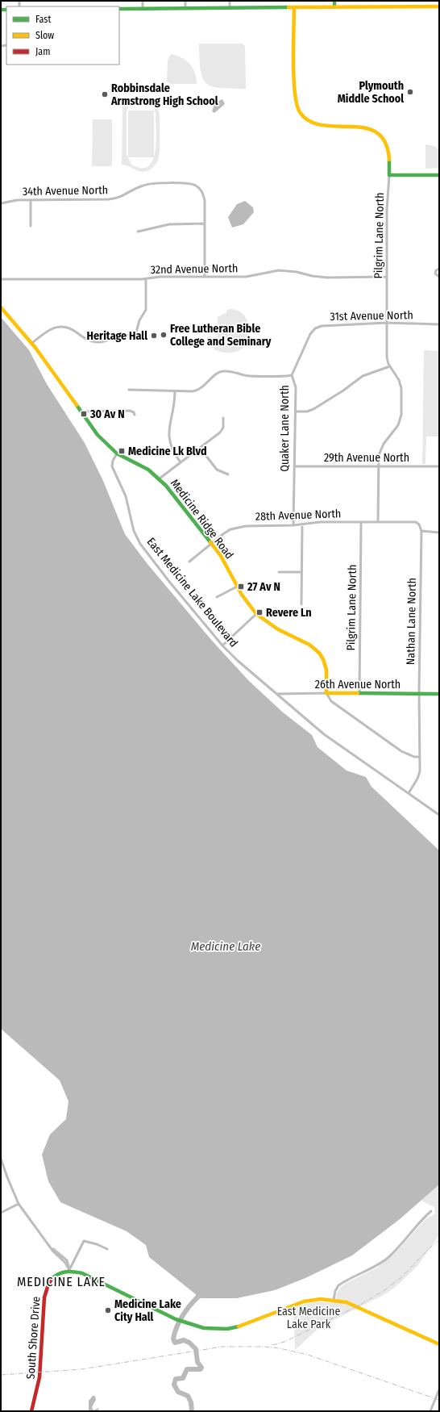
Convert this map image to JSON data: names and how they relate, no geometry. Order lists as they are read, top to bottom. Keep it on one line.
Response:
{"streets":{"street":["34th Avenue North","Pilgrim Lane North","32nd Avenue North","31st Avenue North","Quaker Lane North","29th Avenue North","28th Avenue North","Medicine Ridge Road","East Medicine Lake Boulevard","Nathan Lane North","26th Avenue North","South Shore Drive"]},"crossings":[["Pilgrim Lane North","32nd Avenue North"],["Pilgrim Lane North","31st Avenue North"],["Pilgrim Lane North","29th Avenue North"],["Pilgrim Lane North","28th Avenue North"],["Pilgrim Lane North","26th Avenue North"],["31st Avenue North","Quaker Lane North"],["Quaker Lane North","29th Avenue North"],["Quaker Lane North","28th Avenue North"],["28th Avenue North","Medicine Ridge Road"],["28th Avenue North","Nathan Lane North"],["Medicine Ridge Road","East Medicine Lake Boulevard"],["Medicine Ridge Road","26th Avenue North"],["East Medicine Lake Boulevard","Nathan Lane North"],["East Medicine Lake Boulevard","26th Avenue North"],["Nathan Lane North","26th Avenue North"]],"districts":["MEDICINE LAKE"],"water":["Medicine Lake"],"parks":["East Medicine Lake Park"],"places":{"other":["Plymouth Middle School","Robbinsdale Armstrong High School","Free Lutheran Bible College and Seminary","Heritage Hall","Medicine Lake City Hall"],"transit":["30 Av N","Medicine Lk Blvd","27 Av N","Revere Ln"]},"legend":["Fast","Slow","Jam"]}
